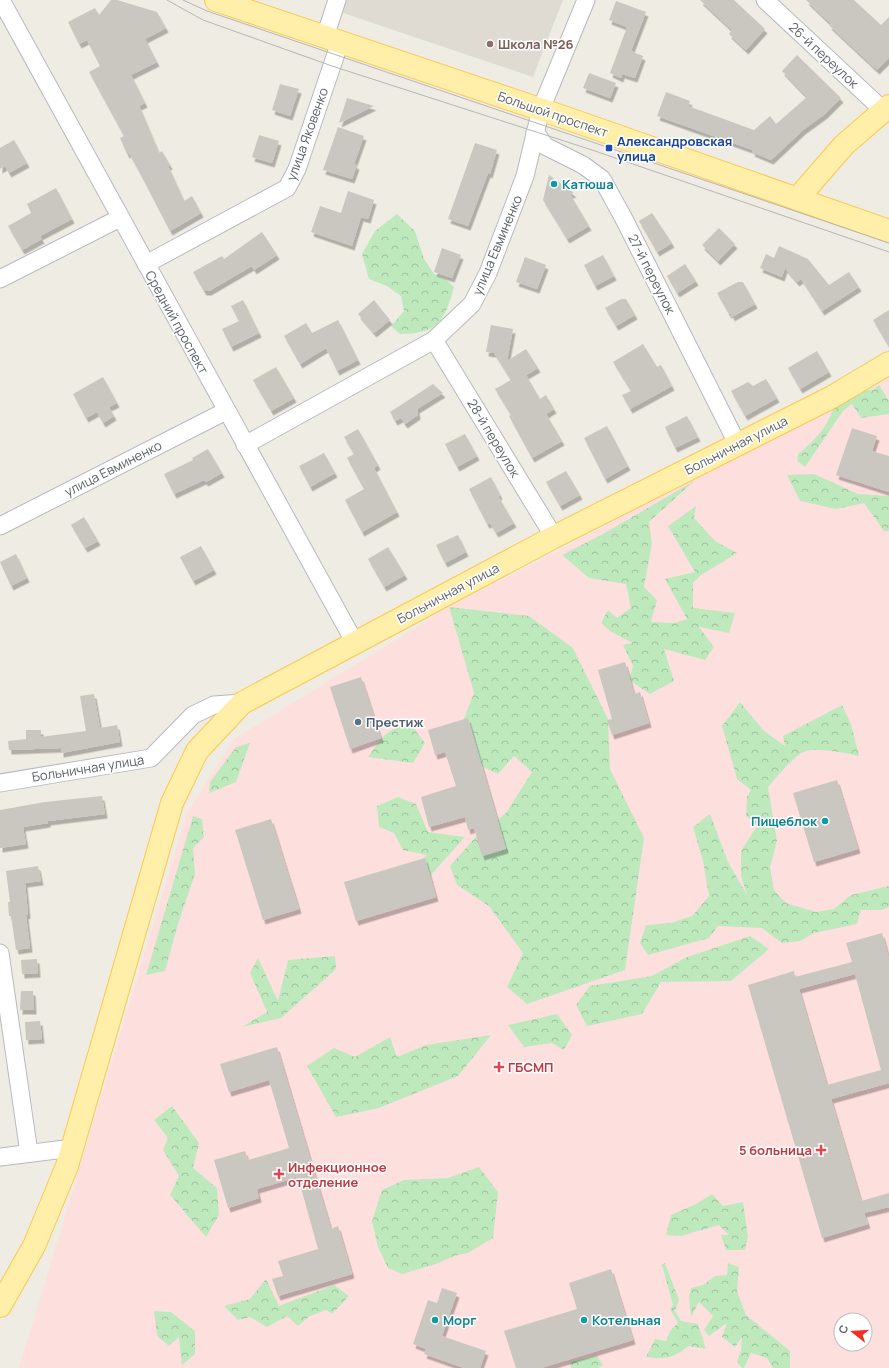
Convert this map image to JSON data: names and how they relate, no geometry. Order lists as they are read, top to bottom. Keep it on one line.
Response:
{"streets":{"main road":["Большой проспект","Больничная улица"],"street":["26-й переулок","улица Яковенко","улица Евминенко","27-й переулок","Средний проспект","28-й переулок"]},"crossings":[["Большой проспект","улица Яковенко"],["Большой проспект","улица Евминенко"],["улица Яковенко","Средний проспект"],["улица Евминенко","27-й переулок"],["улица Евминенко","Средний проспект"],["улица Евминенко","28-й переулок"],["27-й переулок","Больничная улица"],["Средний проспект","Больничная улица"],["28-й переулок","Больничная улица"]],"places":{"other":["Школа №26","Катюша","Престиж","Пищеблок","Морг","Котельная"],"transit":["Александровская улица"],"health":["ГБСМП","5 больница","Инфекционное отделение"]},"north":"left"}
